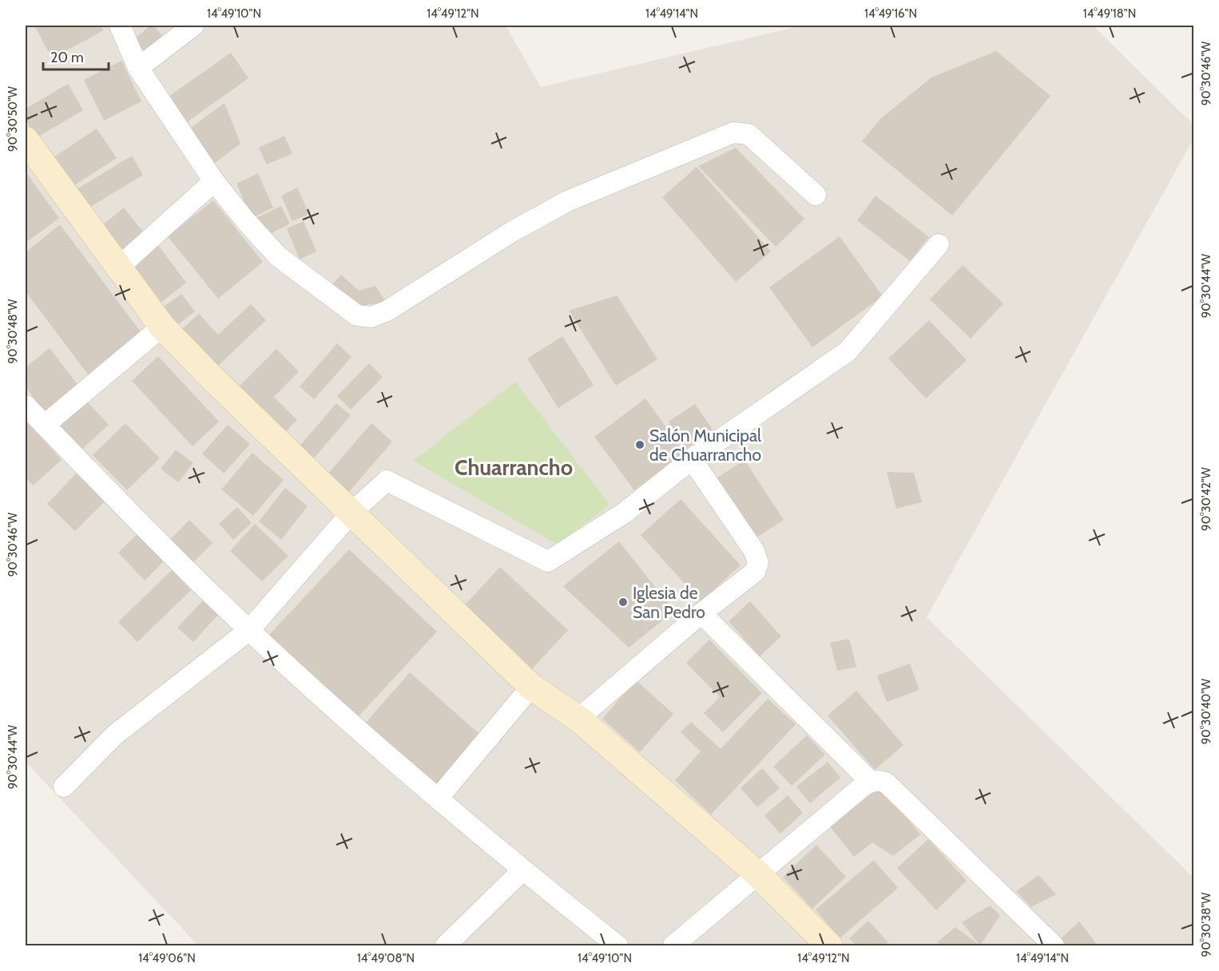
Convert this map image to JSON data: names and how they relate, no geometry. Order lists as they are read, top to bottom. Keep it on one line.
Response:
{"districts":["Chuarrancho"],"places":["Salón Municipal de Chuarrancho","Iglesia de San Pedro"],"scale_bar":"20 m","coordinates":["14°49'10\"N","14°49'12\"N","14°49'14\"N","14°49'16\"N","14°49'18\"N","90°30'46\"W","90°30'50\"W","90°30'44\"W","90°30'48\"W","90°30'42\"W","90°30'40\"W","90°30'38\"W","14°49'06\"N","14°49'08\"N"]}
